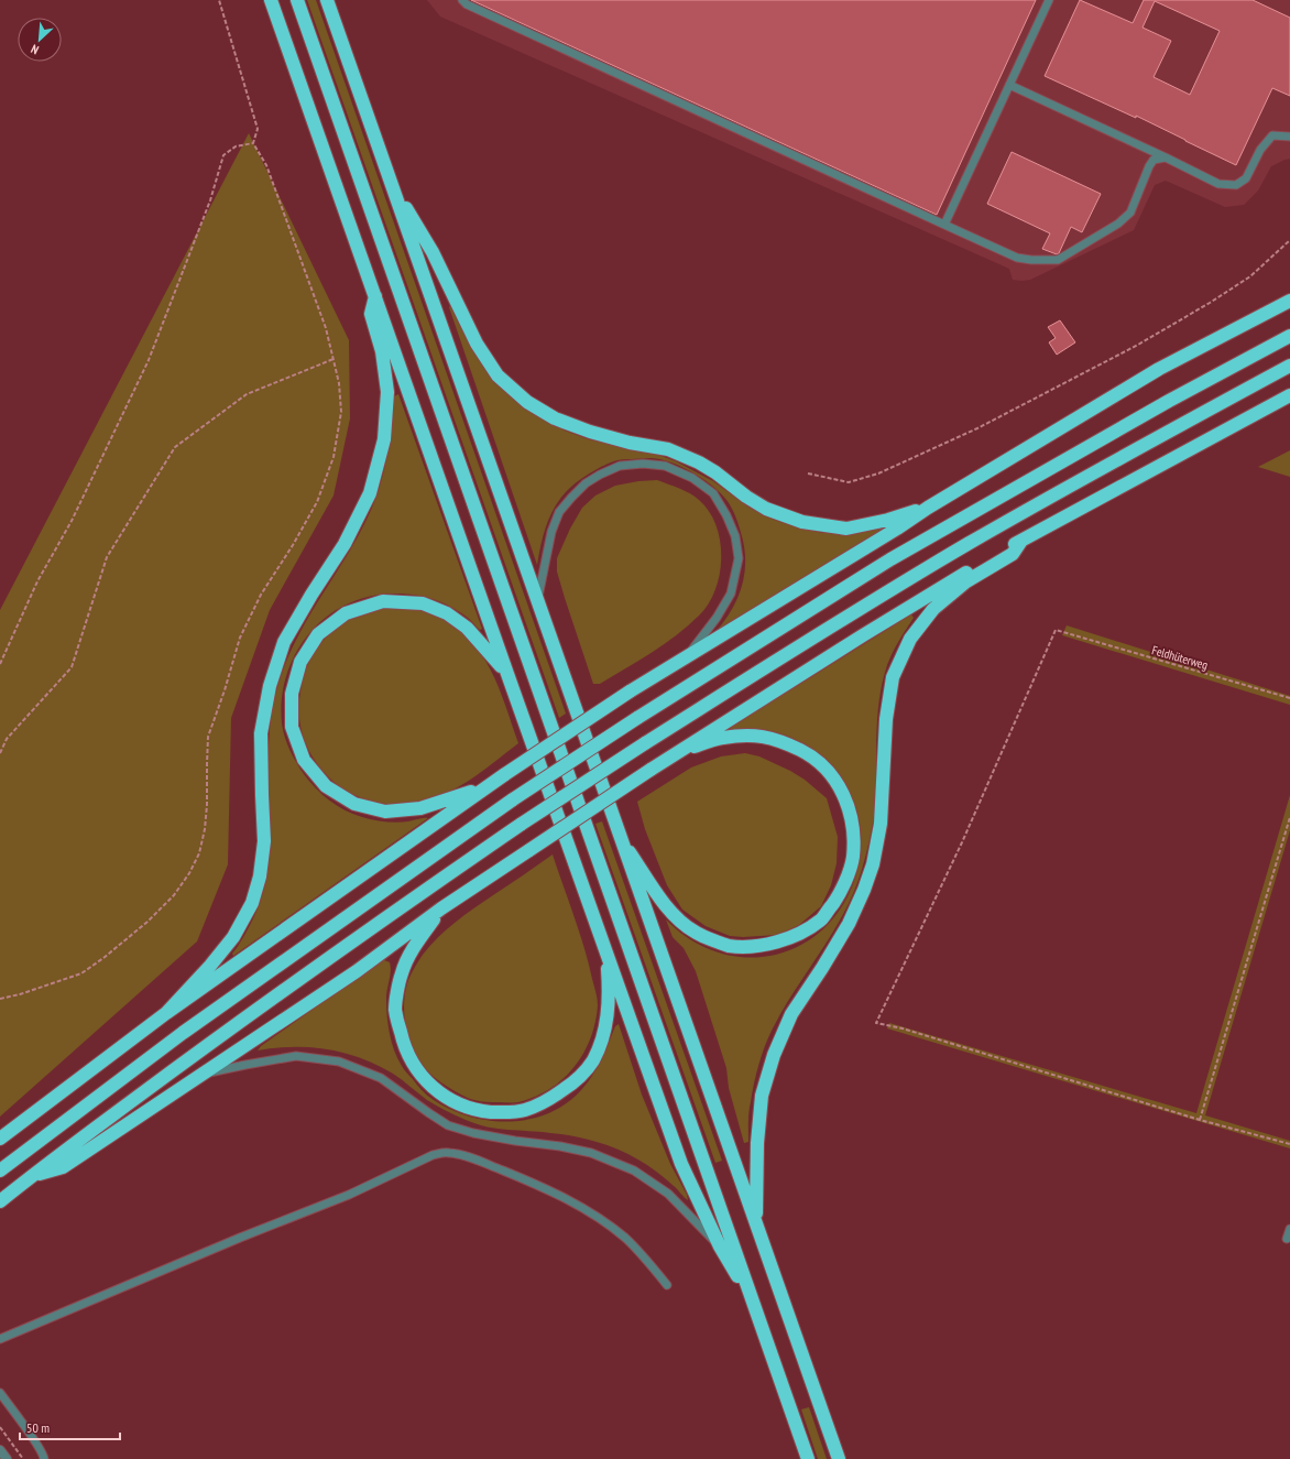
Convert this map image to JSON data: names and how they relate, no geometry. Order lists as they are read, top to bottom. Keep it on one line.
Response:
{"streets":{"path":["Feldhüterweg"]},"scale_bar":"50 m","north":"bottom left"}
